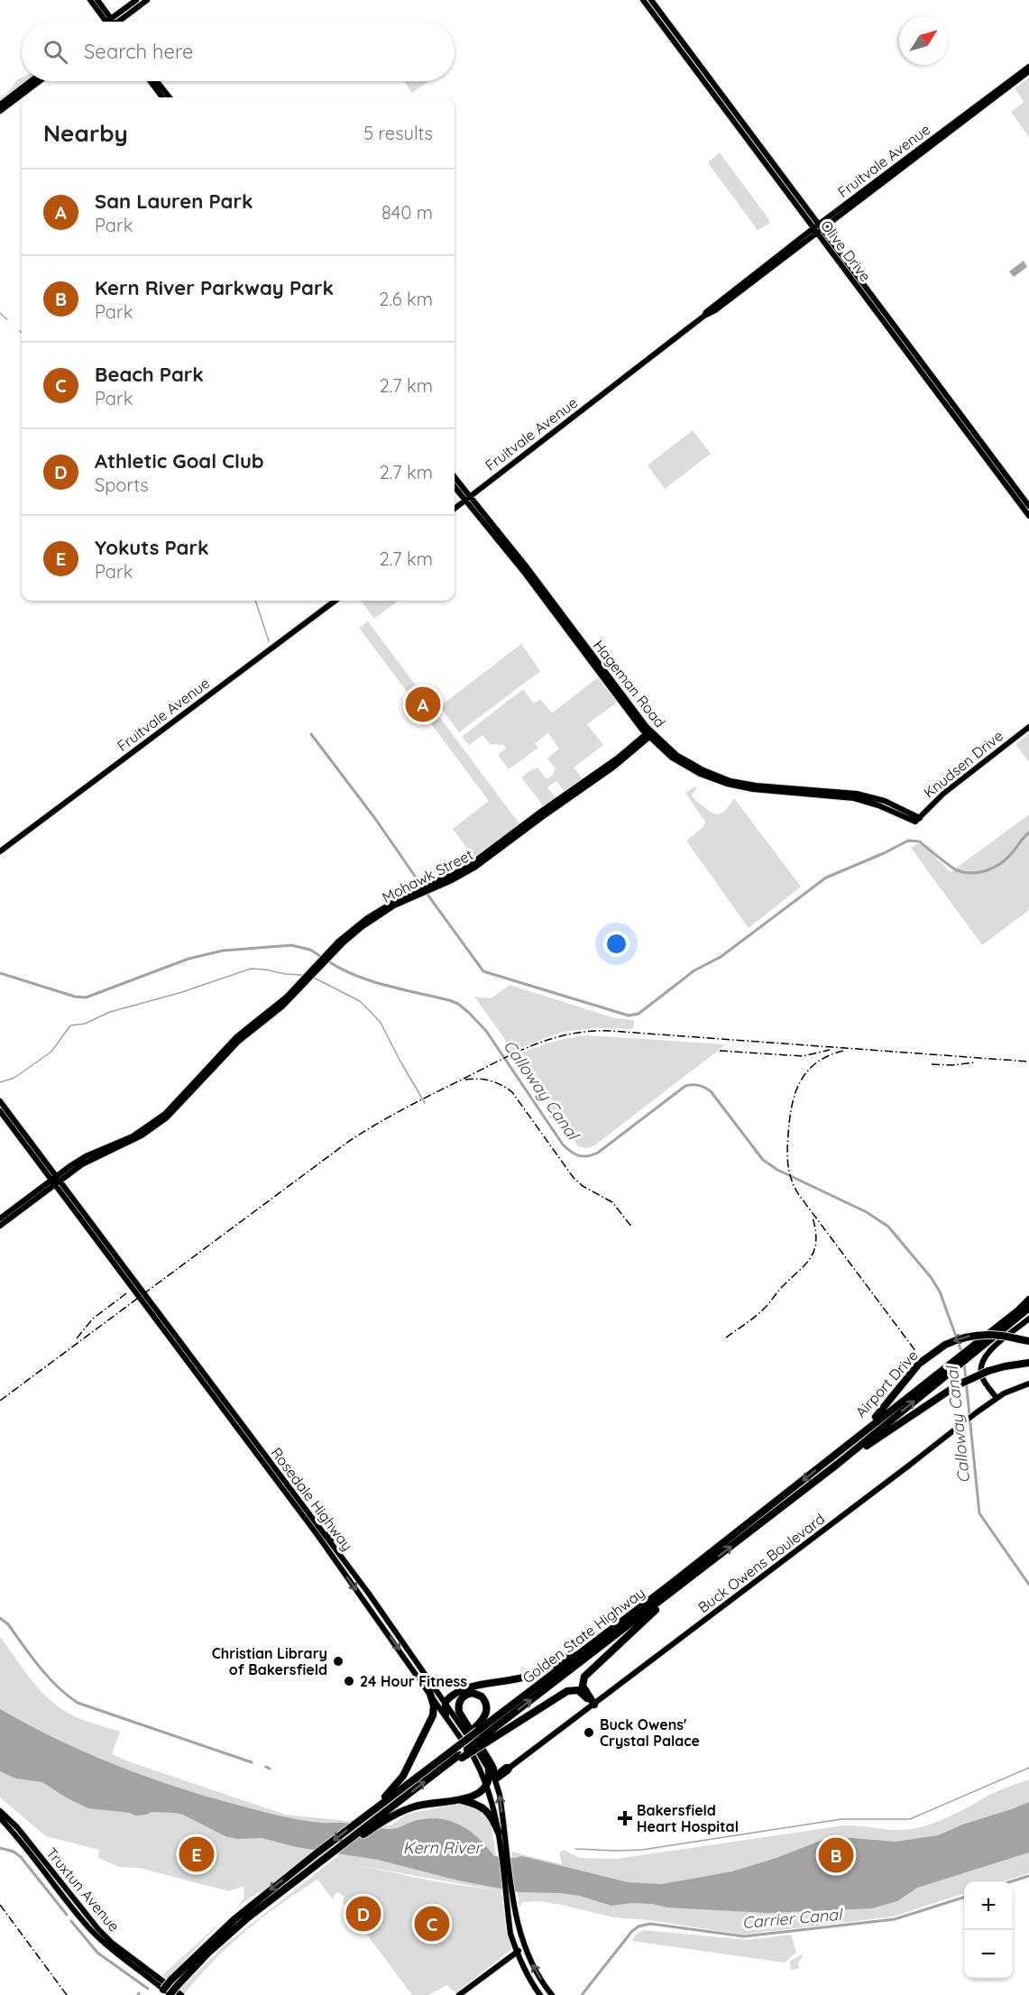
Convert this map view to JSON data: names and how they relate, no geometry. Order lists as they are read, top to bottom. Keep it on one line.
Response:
{"streets":{"highway":["Airport Drive","Golden State Highway"],"main road":["Fruitvale Avenue","Olive Drive","Hageman Road","Knudsen Drive","Mohawk Street","Rosedale Highway","Buck Owens Boulevard","Truxtun Avenue"]},"crossings":[["Fruitvale Avenue","Olive Drive"],["Fruitvale Avenue","Hageman Road"],["Hageman Road","Knudsen Drive"],["Hageman Road","Mohawk Street"],["Mohawk Street","Rosedale Highway"],["Airport Drive","Golden State Highway"],["Rosedale Highway","Buck Owens Boulevard"],["Golden State Highway","Truxtun Avenue"]],"water":["Calloway Canal","Kern River","Carrier Canal"],"places":{"other":["Christian Library of Bakersfield","24 Hour Fitness","Buck Owens' Crystal Palace"],"health":["Bakersfield Heart Hospital"]},"north":"top right","page":{"search":"Search here","heading":["Nearby","5 results"],"list":[{"mark":"A","name":"San Lauren Park","note":"Park","value":"840 m"},{"mark":"B","name":"Kern River Parkway Park","note":"Park","value":"2.6 km"},{"mark":"C","name":"Beach Park","note":"Park","value":"2.7 km"},{"mark":"D","name":"Athletic Goal Club","note":"Sports","value":"2.7 km"},{"mark":"E","name":"Yokuts Park","note":"Park","value":"2.7 km"}],"pins":["A","E","B","D","C"],"map_buttons":["+","−"]}}
